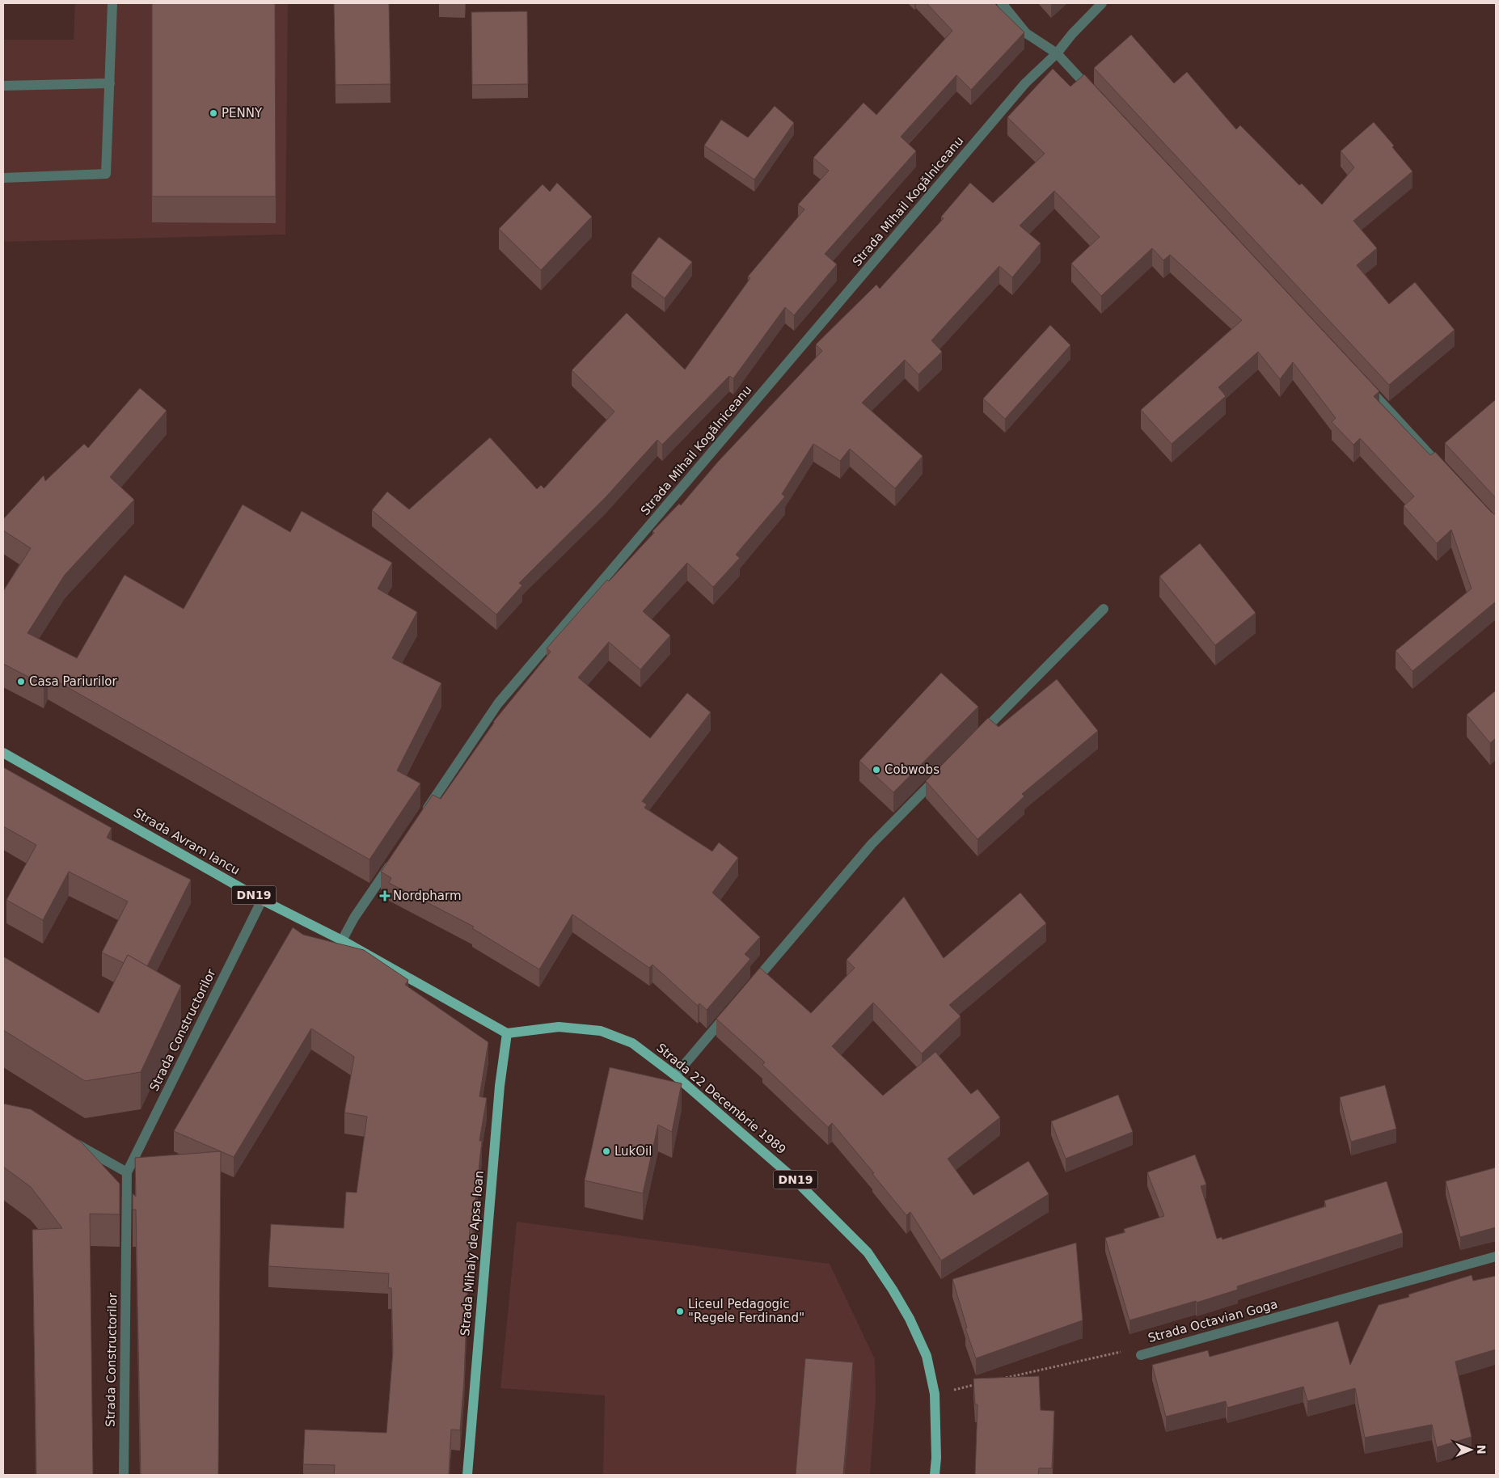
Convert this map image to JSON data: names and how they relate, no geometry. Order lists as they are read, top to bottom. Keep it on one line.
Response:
{"streets":{"main road":["Strada Avram Iancu","DN19","Strada 22 Decembrie 1989","Strada Mihaly de Apsa Ioan"],"street":["Strada Mihail Kogălniceanu","Strada Constructorilor","Strada Octavian Goga"]},"crossings":[["Strada Avram Iancu","Strada Constructorilor"],["Strada Avram Iancu","Strada 22 Decembrie 1989"],["Strada Avram Iancu","Strada Mihaly de Apsa Ioan"],["Strada 22 Decembrie 1989","Strada Mihaly de Apsa Ioan"]],"places":{"other":["PENNY","Casa Pariurilor","Cobwobs","LukOil","Liceul Pedagogic \"Regele Ferdinand\""],"health":["Nordpharm"]},"north":"right"}
